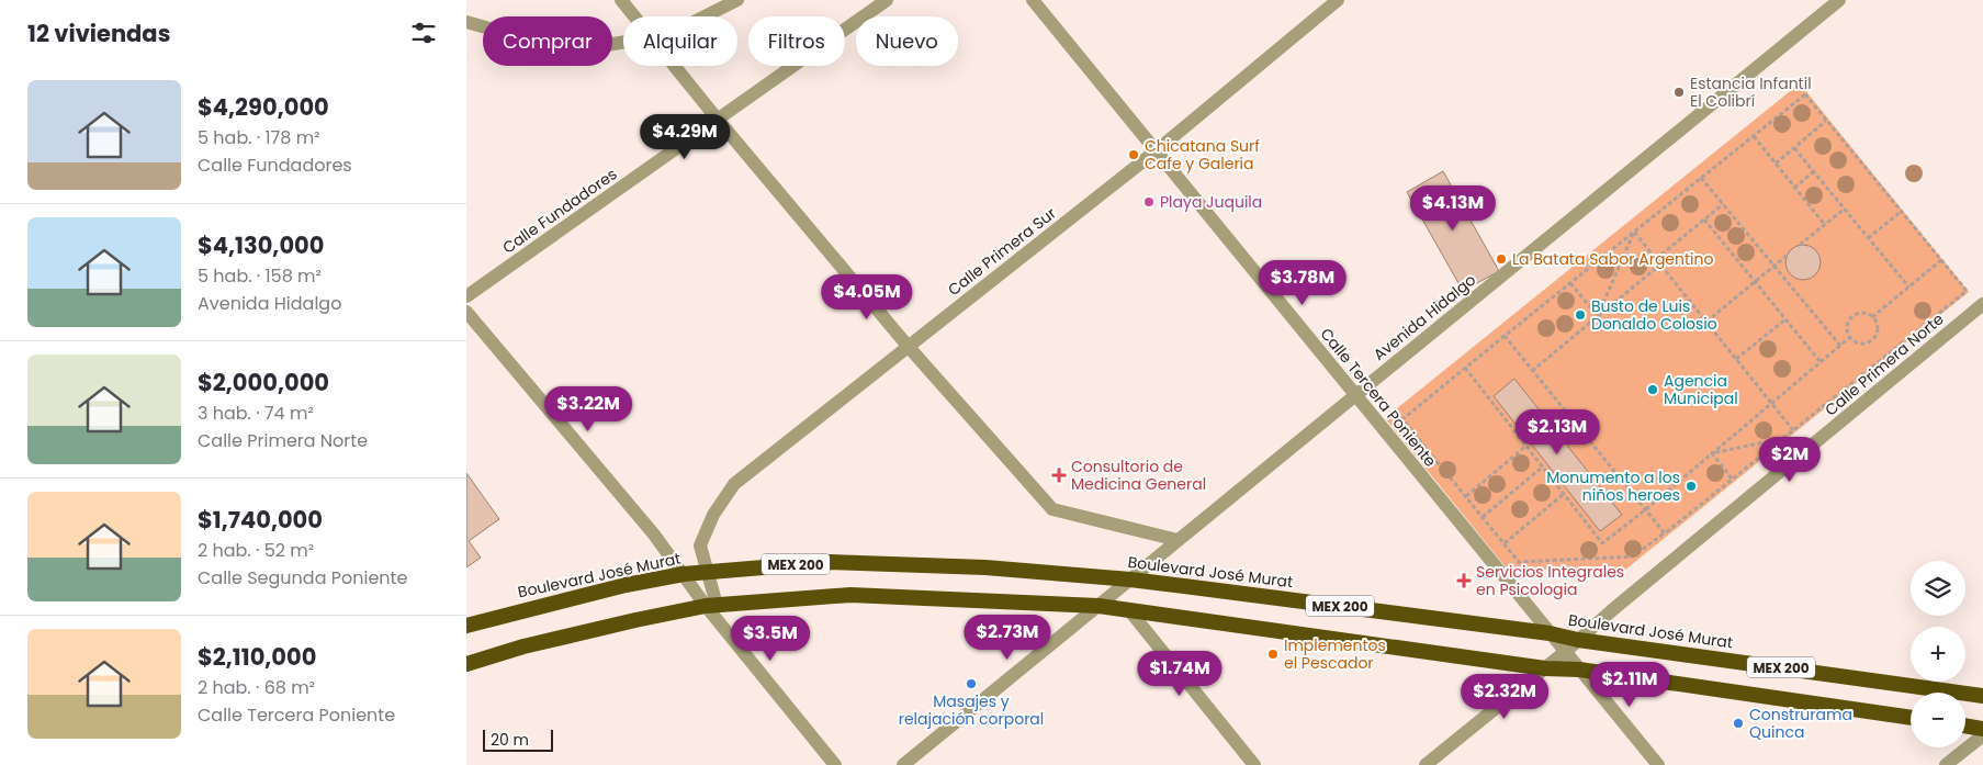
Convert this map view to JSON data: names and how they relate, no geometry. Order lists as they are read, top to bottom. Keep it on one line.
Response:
{"streets":{"highway":["MEX 200","Boulevard José Murat"],"street":["Calle Fundadores","Calle Primera Sur","Avenida Hidalgo","Calle Primera Norte","Calle Tercera Poniente"]},"crossings":[["Calle Primera Sur","Calle Tercera Poniente"],["Calle Primera Sur","MEX 200"],["Calle Primera Sur","Boulevard José Murat"],["Avenida Hidalgo","Calle Tercera Poniente"],["Avenida Hidalgo","MEX 200"],["Avenida Hidalgo","Boulevard José Murat"],["Calle Primera Norte","Calle Tercera Poniente"],["Calle Primera Norte","MEX 200"],["Calle Primera Norte","Boulevard José Murat"],["Calle Tercera Poniente","MEX 200"],["Calle Tercera Poniente","Boulevard José Murat"]],"places":{"other":["Estancia Infantil El Colibrí","Chicatana Surf Cafe y Galeria","Playa Juquila","La Batata Sabor Argentino","Busto de Luis Donaldo Colosio","Agencia Municipal","Monumento a los niños heroes","Implementos el Pescador","Masajes y relajación corporal","Construrama Quinca"],"health":["Consultorio de Medicina General","Servicios Integrales en Psicologia"]},"scale_bar":"20 m","page":{"heading":"12 viviendas","chip":["Comprar","Alquilar","Filtros","Nuevo"],"list":[{"name":"$4,290,000","note":"5 hab. · 178 m² · Calle Fundadores"},{"name":"$4,130,000","note":"5 hab. · 158 m² · Avenida Hidalgo"},{"name":"$2,000,000","note":"3 hab. · 74 m² · Calle Primera Norte"},{"name":"$1,740,000","note":"2 hab. · 52 m² · Calle Segunda Poniente"},{"name":"$2,110,000","note":"2 hab. · 68 m² · Calle Tercera Poniente"}],"price":["$4.29M","$4.13M","$3.78M","$4.05M","$3.22M","$2.13M","$2M","$2.73M","$3.5M","$1.74M","$2.11M","$2.32M"],"map_buttons":["+","−"],"scale":"20 m"}}
